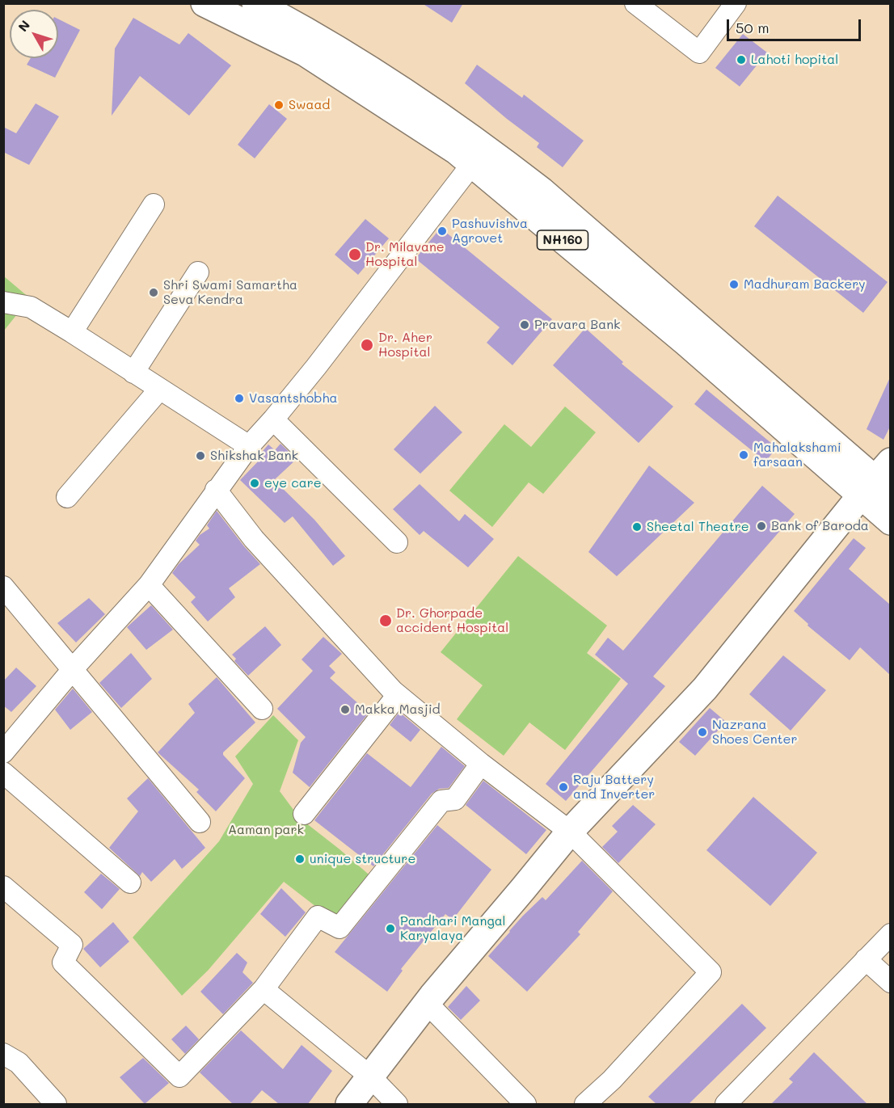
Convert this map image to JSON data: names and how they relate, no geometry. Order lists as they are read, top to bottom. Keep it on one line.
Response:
{"streets":{"main road":["NH160"]},"parks":["Aaman park"],"places":["Lahoti hopital","Swaad","Pashuvishva Agrovet","Dr. Milavane Hospital","Madhuram Backery","Shri Swami Samartha Seva Kendra","Pravara Bank","Dr. Aher Hospital","Vasantshobha","Mahalakshami farsaan","Shikshak Bank","eye care","Bank of Baroda","Sheetal Theatre","Dr. Ghorpade accident Hospital","Makka Masjid","Nazrana Shoes Center","Raju Battery and Inverter","unique structure","Pandhari Mangal Karyalaya"],"scale_bar":"50 m","north":"top left"}
